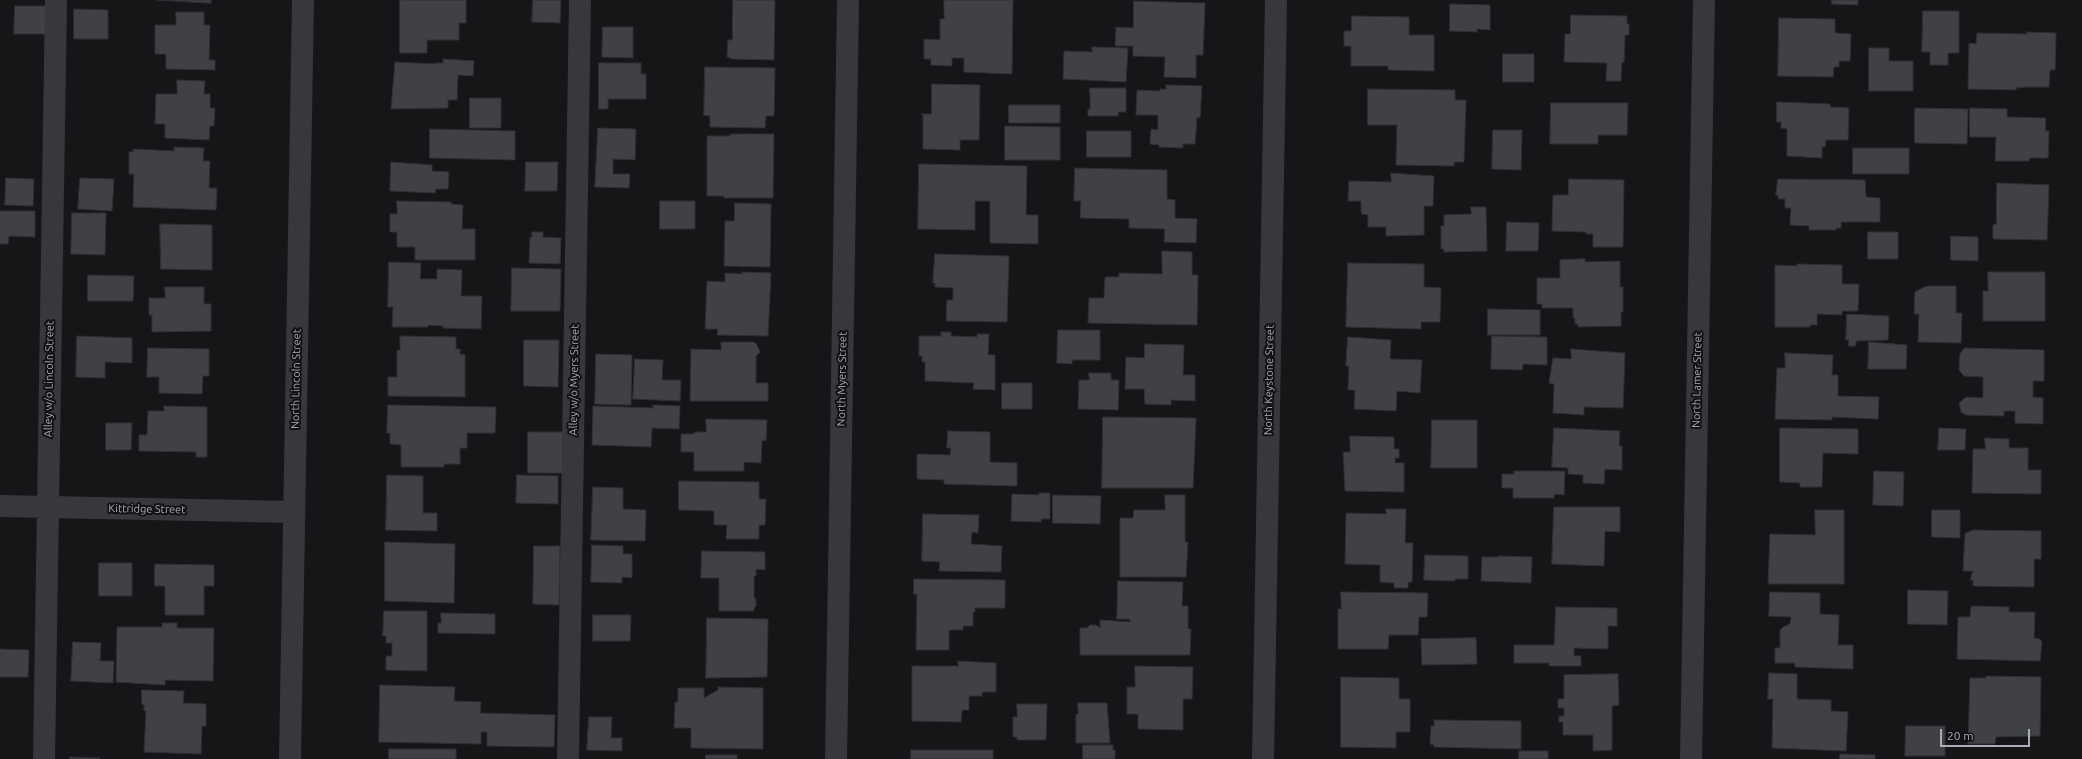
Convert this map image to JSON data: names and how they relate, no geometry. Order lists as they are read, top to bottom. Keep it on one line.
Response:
{"streets":{"street":["Alley w/o Lincoln Street","North Lincoln Street","North Myers Street","Alley w/o Myers Street","North Keystone Street","North Lamer Street","Kittridge Street"]},"crossings":[["Alley w/o Lincoln Street","Kittridge Street"],["North Lincoln Street","Kittridge Street"]],"scale_bar":"20 m"}
